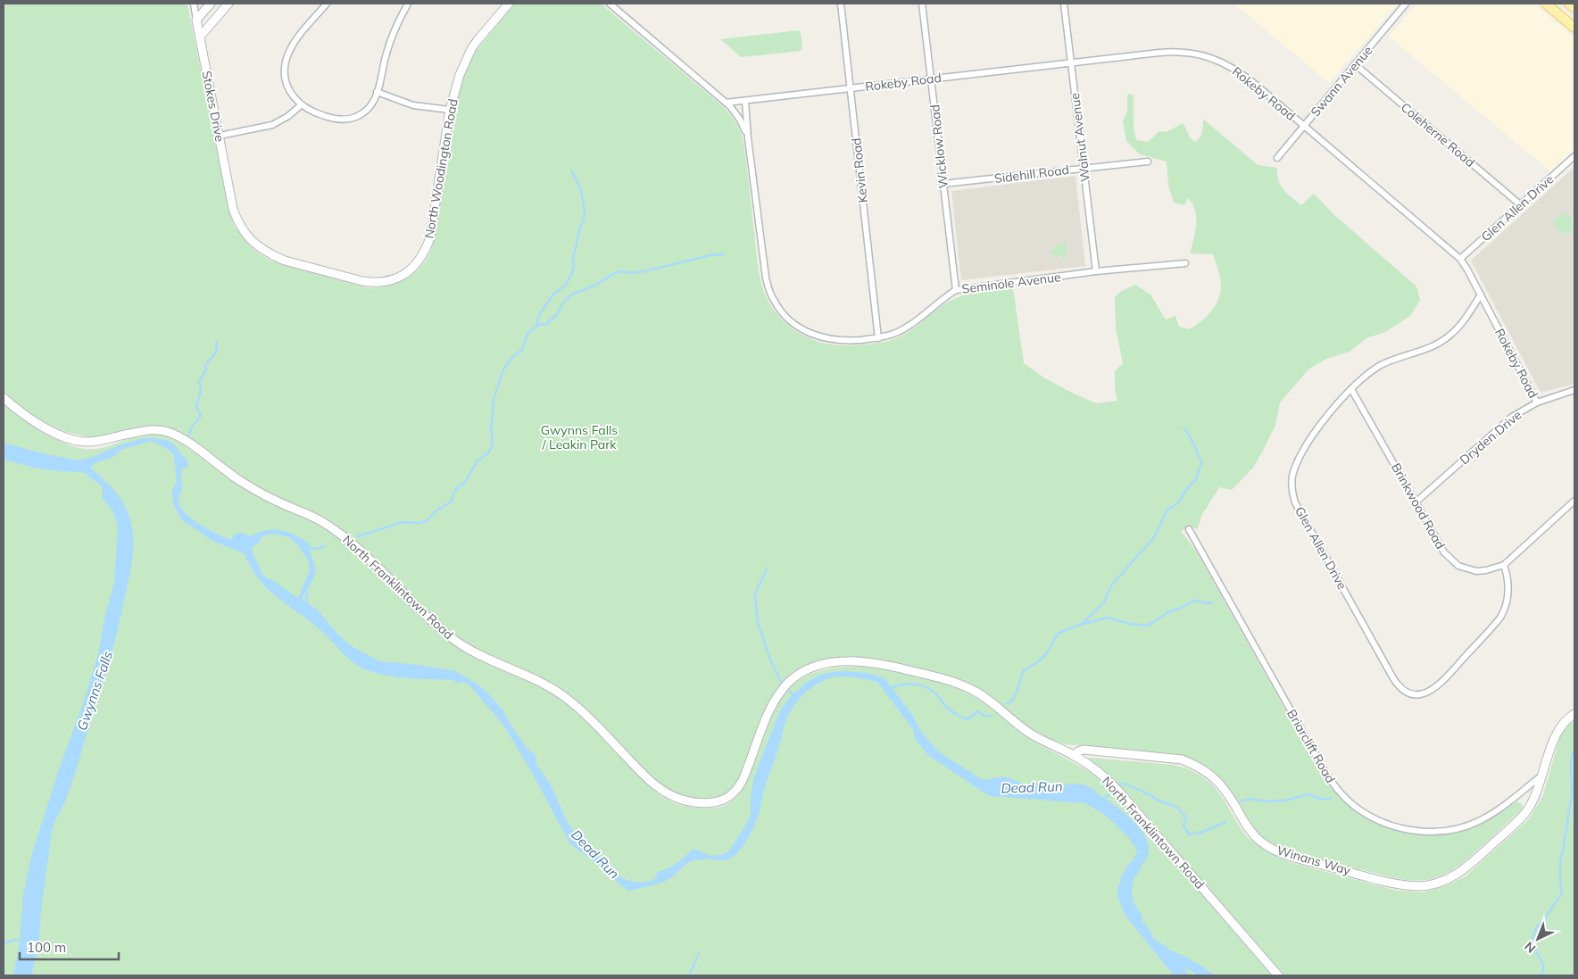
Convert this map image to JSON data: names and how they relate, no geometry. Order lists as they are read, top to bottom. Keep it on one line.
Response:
{"streets":{"street":["Swann Avenue","Rokeby Road","Stokes Drive","Coleherne Road","Walnut Avenue","Wicklow Road","North Woodington Road","Kevin Road","Sidehill Road","Glen Allen Drive","Seminole Avenue","Dryden Drive","Brinkwood Road","North Franklintown Road","Briarclift Road","Winans Way"]},"crossings":[["Swann Avenue","Rokeby Road"],["Swann Avenue","Coleherne Road"],["Rokeby Road","Walnut Avenue"],["Rokeby Road","Wicklow Road"],["Rokeby Road","Kevin Road"],["Rokeby Road","Glen Allen Drive"],["Rokeby Road","Seminole Avenue"],["Rokeby Road","Dryden Drive"],["Stokes Drive","North Woodington Road"],["Coleherne Road","Glen Allen Drive"],["Walnut Avenue","Sidehill Road"],["Walnut Avenue","Seminole Avenue"],["Wicklow Road","Sidehill Road"],["Wicklow Road","Seminole Avenue"],["Kevin Road","Seminole Avenue"],["Glen Allen Drive","Brinkwood Road"],["Dryden Drive","Brinkwood Road"],["North Franklintown Road","Winans Way"],["Briarclift Road","Winans Way"]],"water":["Gwynns Falls","Dead Run"],"parks":["Gwynns Falls / Leakin Park"],"scale_bar":"100 m","north":"bottom left"}
